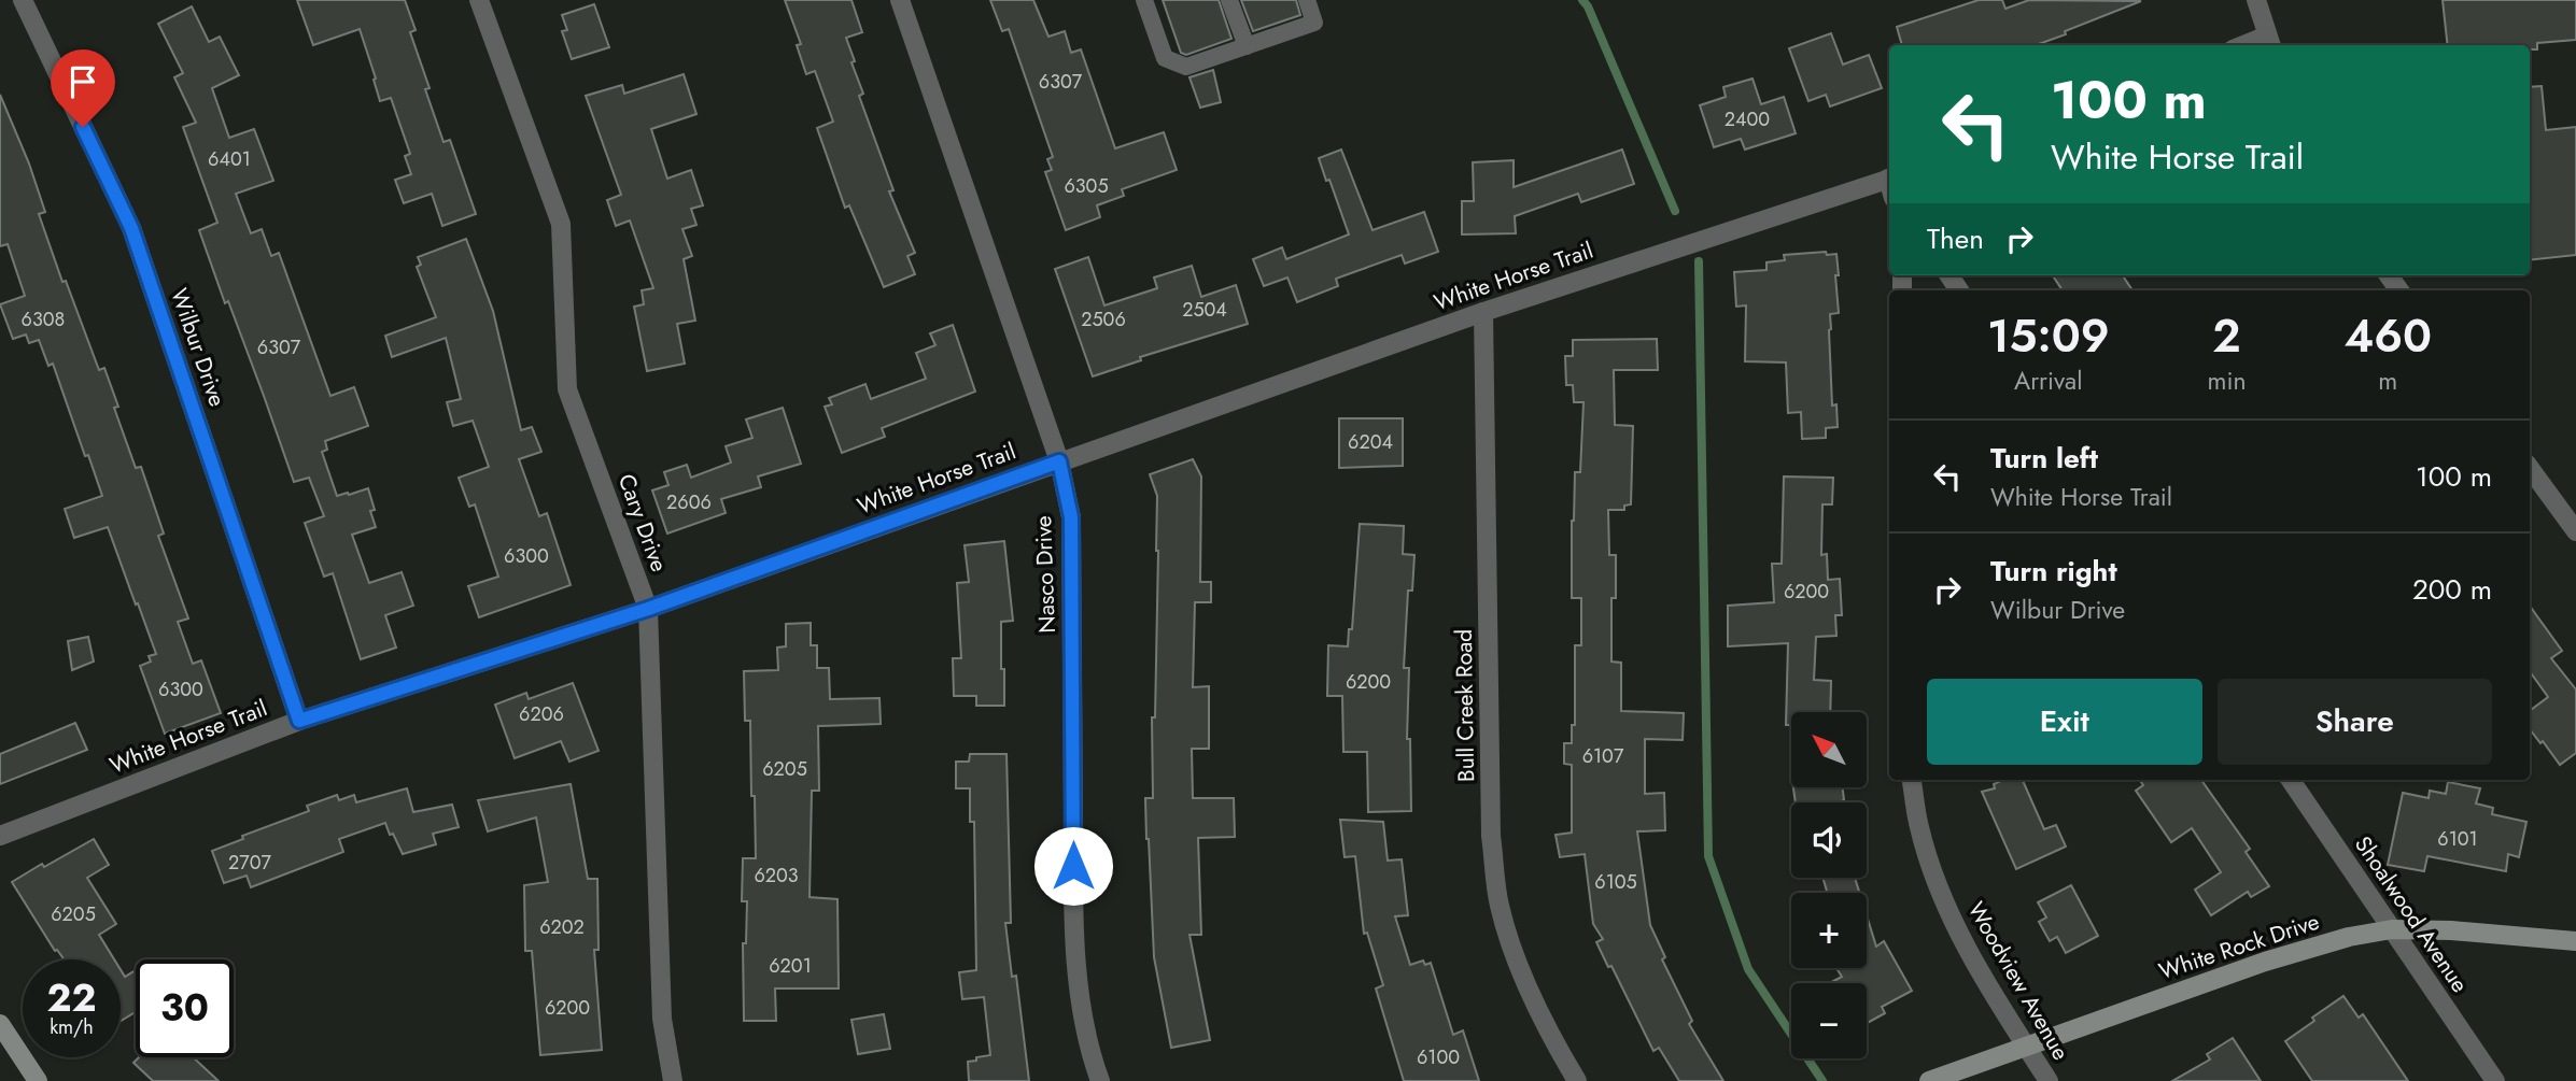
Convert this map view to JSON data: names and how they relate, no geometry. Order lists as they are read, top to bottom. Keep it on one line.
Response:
{"streets":{"street":["White Horse Trail","Wilbur Drive","Cary Drive","Nasco Drive","Bull Creek Road","Shoalwood Avenue","White Rock Drive","Woodview Avenue"]},"crossings":[["White Horse Trail","Wilbur Drive"],["White Horse Trail","Cary Drive"],["White Horse Trail","Nasco Drive"],["White Horse Trail","Bull Creek Road"],["Shoalwood Avenue","White Rock Drive"],["White Rock Drive","Woodview Avenue"]],"house_numbers":["6307","2400","6401","6305","2504","6308","2506","6307","6204","2606","6300","6200","6200","6300","6206","6107","6205","6101","2707","6203","6105","6205","6202","6201","6200","6100"],"north":"top left","page":{"turn":["100 m","White Horse Trail"],"then":"Then","eta":["15:09","Arrival","2","min","460","m"],"list":[{"name":"Turn left","note":"White Horse Trail","value":"100 m"},{"name":"Turn right","note":"Wilbur Drive","value":"200 m"}],"buttons":["Exit","Share"],"map_buttons":["+","−"],"speed":"22 km/h","limit":"30"}}
